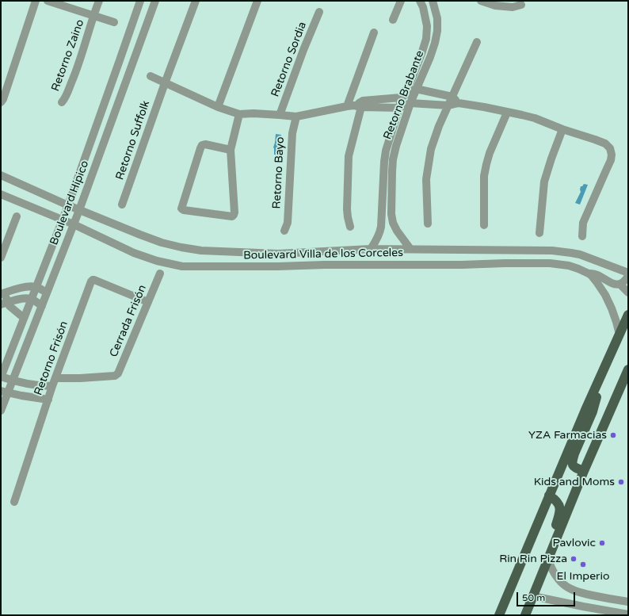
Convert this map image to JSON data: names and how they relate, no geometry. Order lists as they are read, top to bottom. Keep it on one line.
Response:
{"streets":{"street":["Retorno Zaino","Retorno Sordia","Retorno Brabante","Retorno Suffolk","Retorno Bayo","Boulevard Hípico","Boulevard Villa de los Corceles","Cerrada Frisón","Retorno Frisón"]},"crossings":[["Retorno Brabante","Boulevard Villa de los Corceles"],["Boulevard Hípico","Boulevard Villa de los Corceles"],["Cerrada Frisón","Retorno Frisón"]],"places":["YZA Farmacias","Kids and Moms","Pavlovic","Rin Rin Pizza","El Imperio"],"scale_bar":"50 m"}
